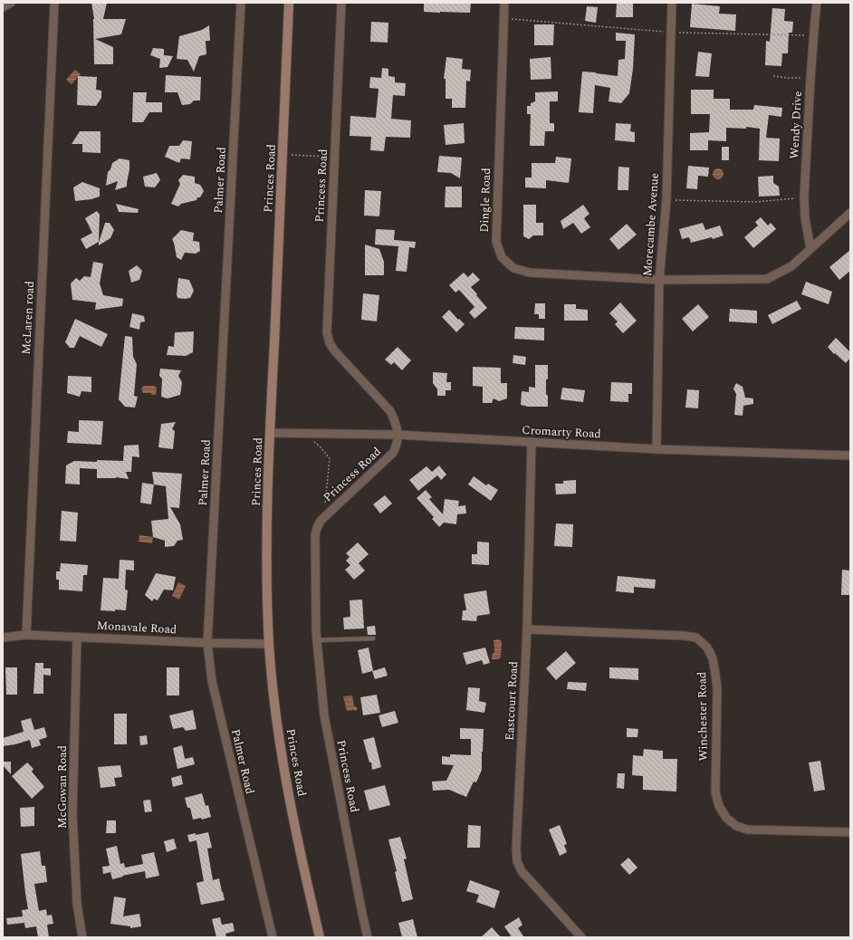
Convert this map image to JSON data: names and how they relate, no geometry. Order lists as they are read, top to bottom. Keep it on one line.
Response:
{"streets":{"main road":["Princes Road"],"street":["Wendy Drive","Palmer Road","Princess Road","Dingle Road","Morecambe Avenue","McLaren road","Cromarty Road","Monavale Road","Eastcourt Road","Winchester Road","McGowan Road"]},"crossings":[["Princes Road","Cromarty Road"],["Princes Road","Monavale Road"],["Palmer Road","Monavale Road"],["Princess Road","Cromarty Road"],["Dingle Road","Morecambe Avenue"],["Morecambe Avenue","Cromarty Road"],["McLaren road","Monavale Road"],["Cromarty Road","Eastcourt Road"],["Monavale Road","McGowan Road"],["Eastcourt Road","Winchester Road"]]}
